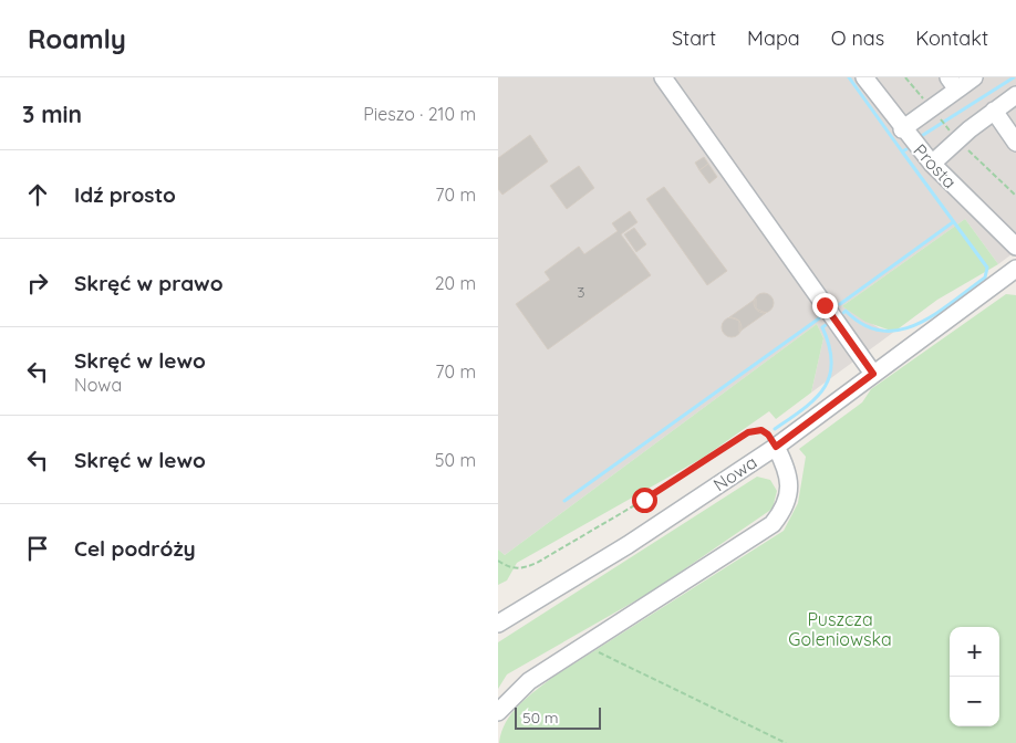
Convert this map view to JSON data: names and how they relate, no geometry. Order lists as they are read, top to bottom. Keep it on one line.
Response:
{"streets":{"street":["Prosta","Nowa"]},"parks":["Puszcza Goleniowska"],"house_numbers":["3"],"scale_bar":"50 m","page":{"header":"Roamly","nav":["Start","Mapa","O nas","Kontakt"],"heading":["3 min","Pieszo · 210 m"],"list":[["Idź prosto","70 m"],["Skręć w prawo","20 m"],["Skręć w lewo","Nowa","70 m"],["Skręć w lewo","50 m"],"Cel podróży"],"map_buttons":["+","−"],"scale":"50 m"}}
